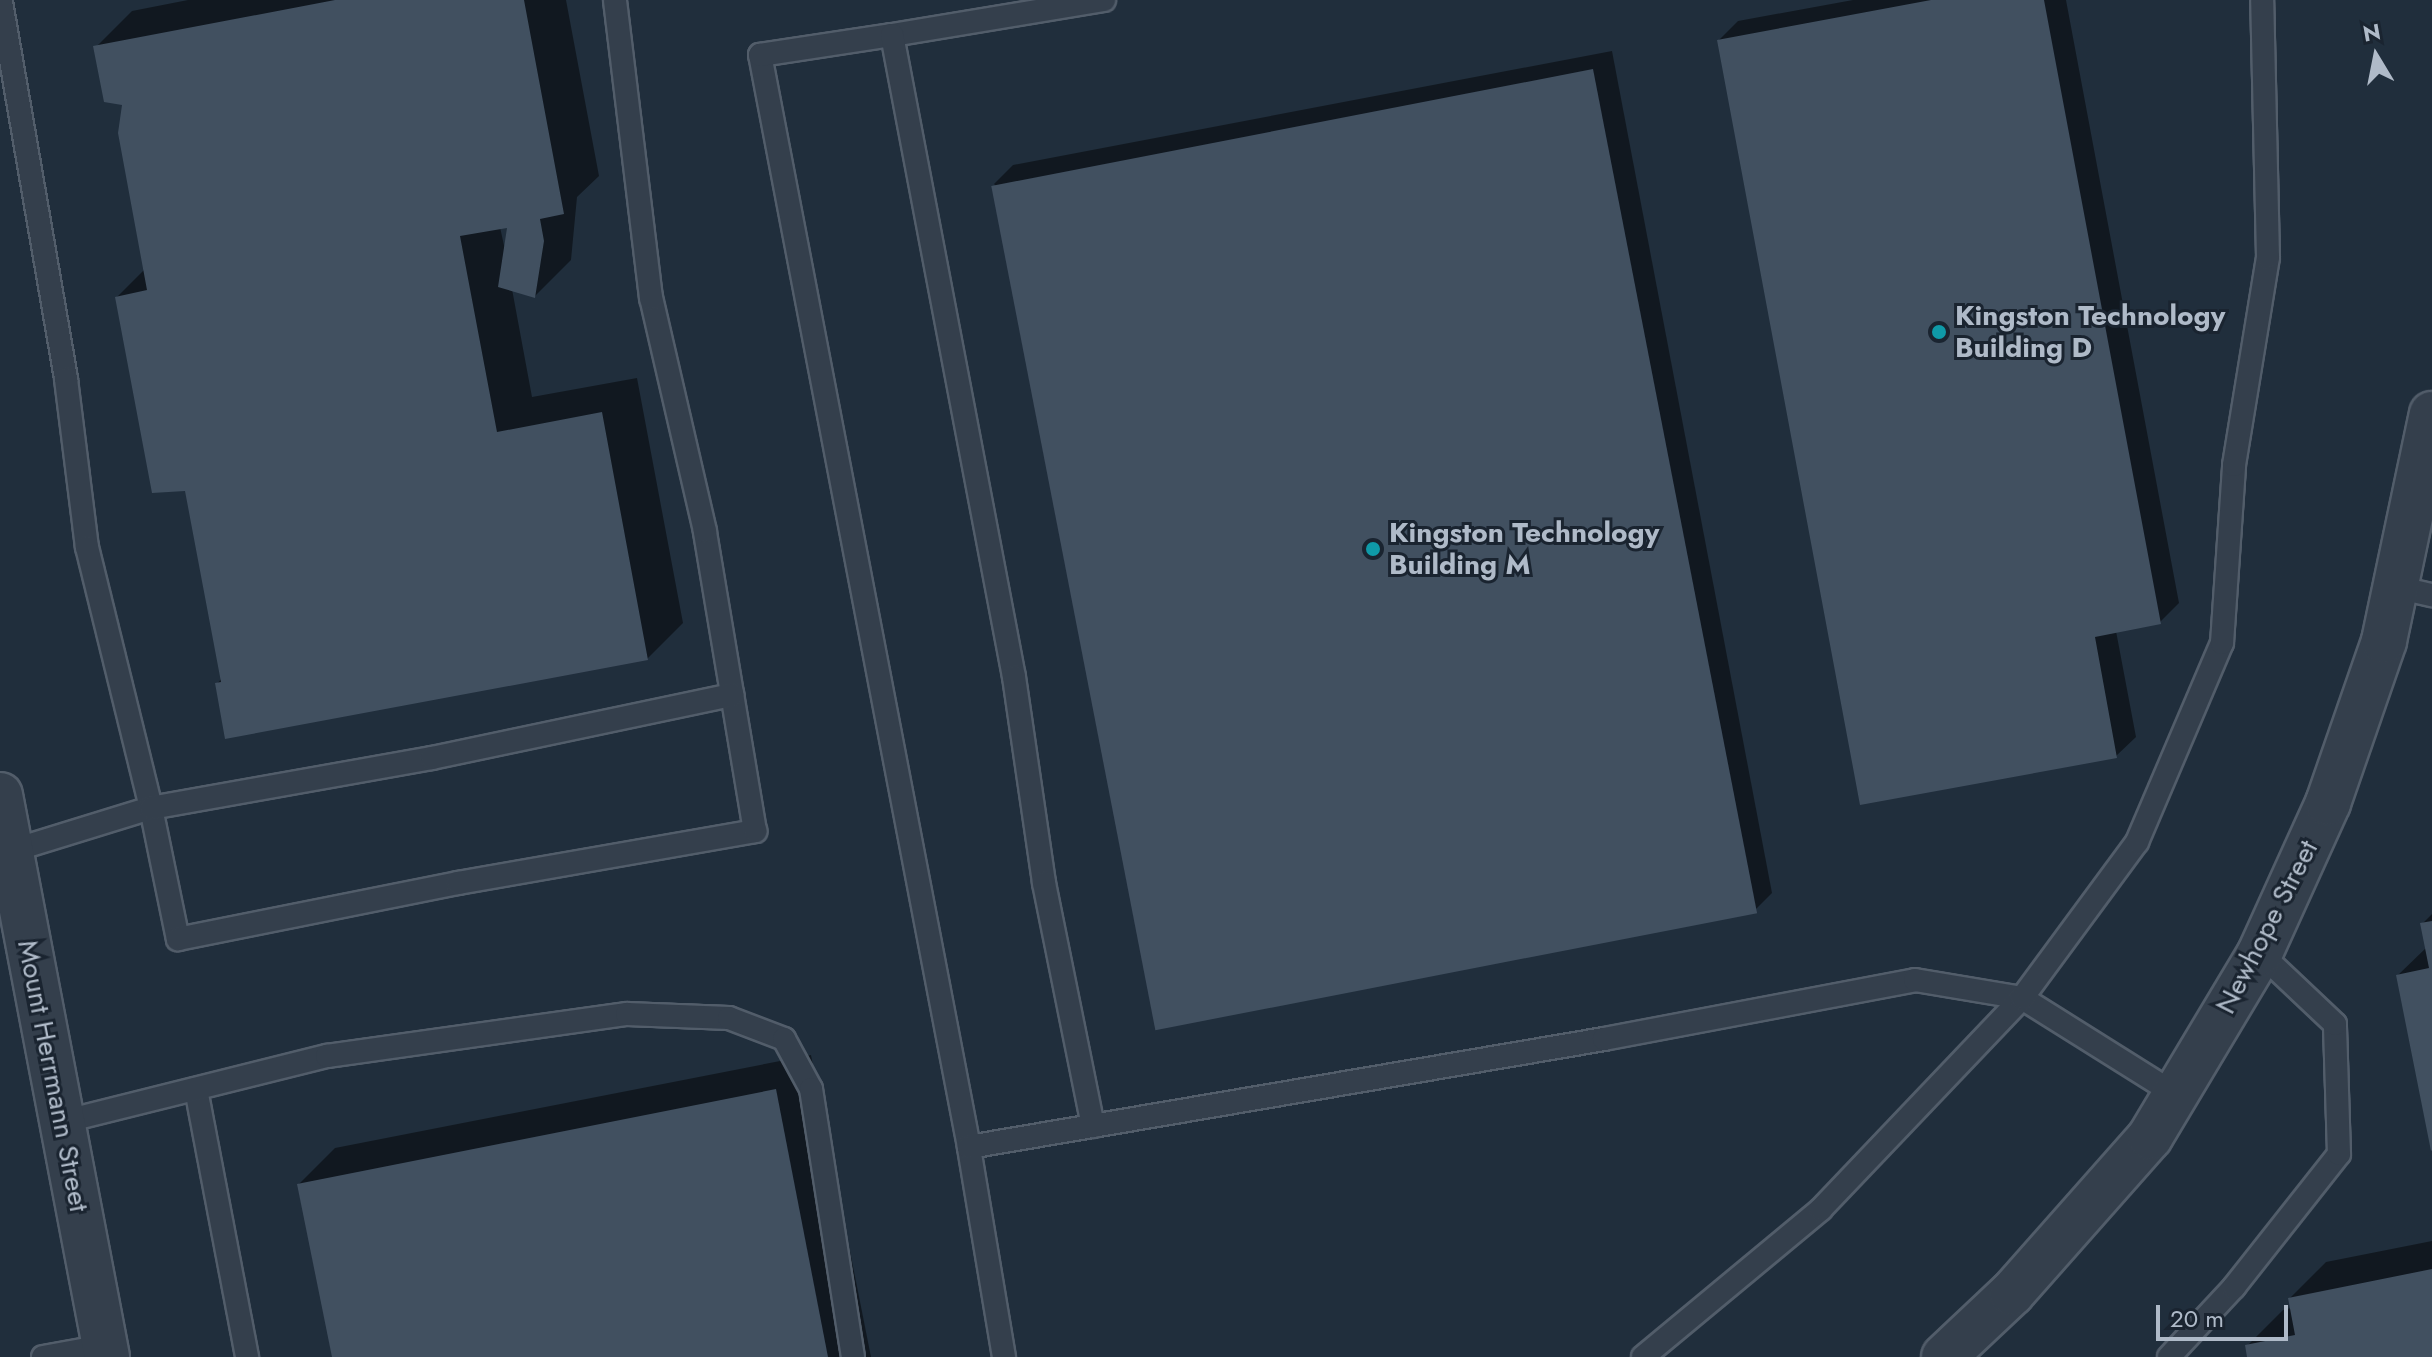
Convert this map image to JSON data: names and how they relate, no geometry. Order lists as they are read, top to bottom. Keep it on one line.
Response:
{"streets":{"street":["Newhope Street","Mount Herrmann Street"]},"places":["Kingston Technology Building D","Kingston Technology Building M"],"scale_bar":"20 m","north":"top"}
